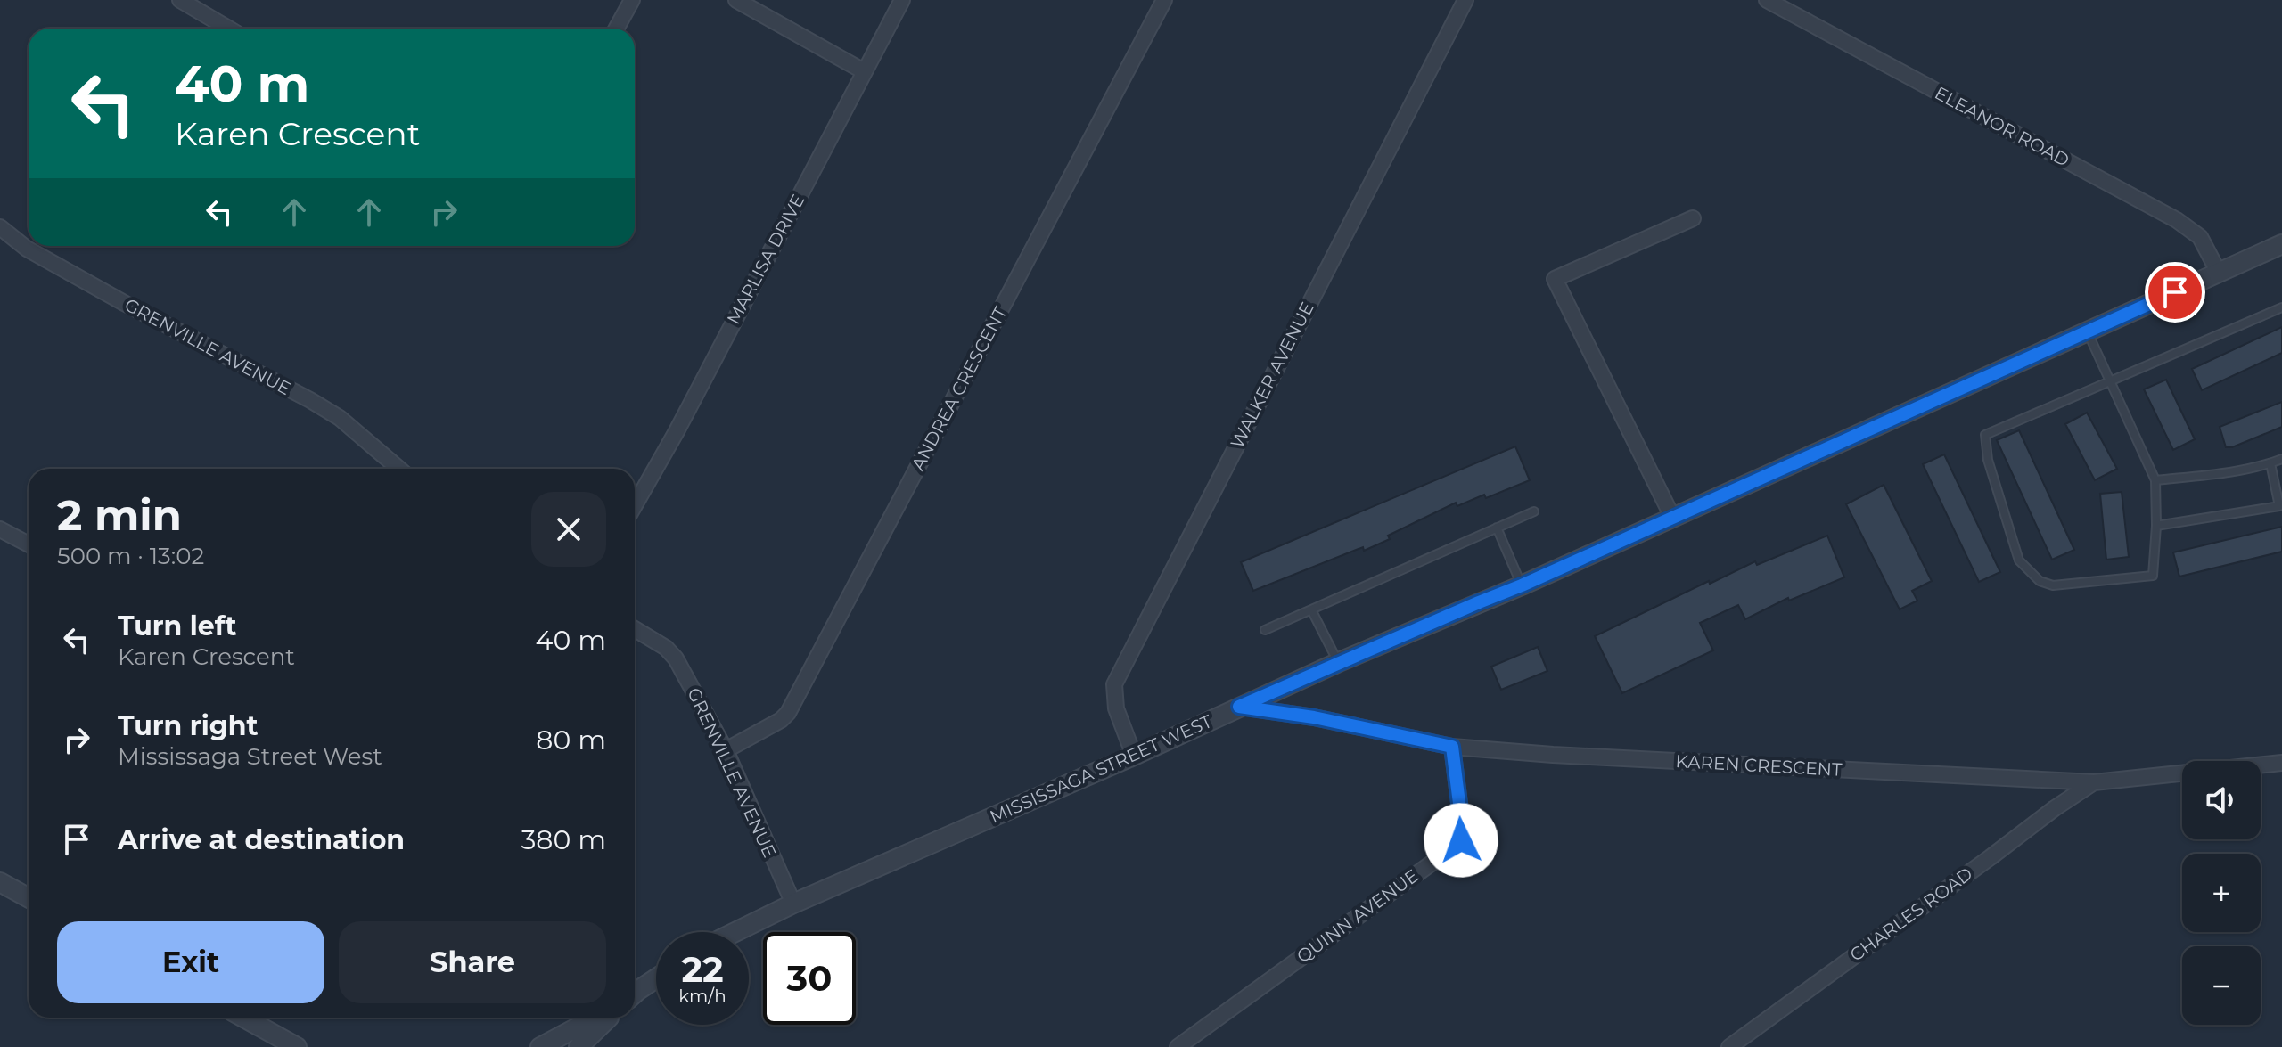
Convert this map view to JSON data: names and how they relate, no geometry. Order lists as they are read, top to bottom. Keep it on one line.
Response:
{"streets":{"street":["ELEANOR ROAD","MARLISA DRIVE","GRENVILLE AVENUE","WALKER AVENUE","ANDREA CRESCENT","KAREN CRESCENT","MISSISSAGA STREET WEST","CHARLES ROAD","QUINN AVENUE"]},"crossings":[["ELEANOR ROAD","MISSISSAGA STREET WEST"],["GRENVILLE AVENUE","ANDREA CRESCENT"],["GRENVILLE AVENUE","MISSISSAGA STREET WEST"],["WALKER AVENUE","MISSISSAGA STREET WEST"],["KAREN CRESCENT","MISSISSAGA STREET WEST"],["KAREN CRESCENT","CHARLES ROAD"],["KAREN CRESCENT","QUINN AVENUE"]],"page":{"turn":["40 m","Karen Crescent"],"heading":["2 min","500 m · 13:02"],"list":[{"name":"Turn left","note":"Karen Crescent","value":"40 m"},{"name":"Turn right","note":"Mississaga Street West","value":"80 m"},{"name":"Arrive at destination","value":"380 m"}],"map_buttons":["+","−"],"buttons":["Exit","Share"],"speed":"22 km/h","limit":"30"}}
